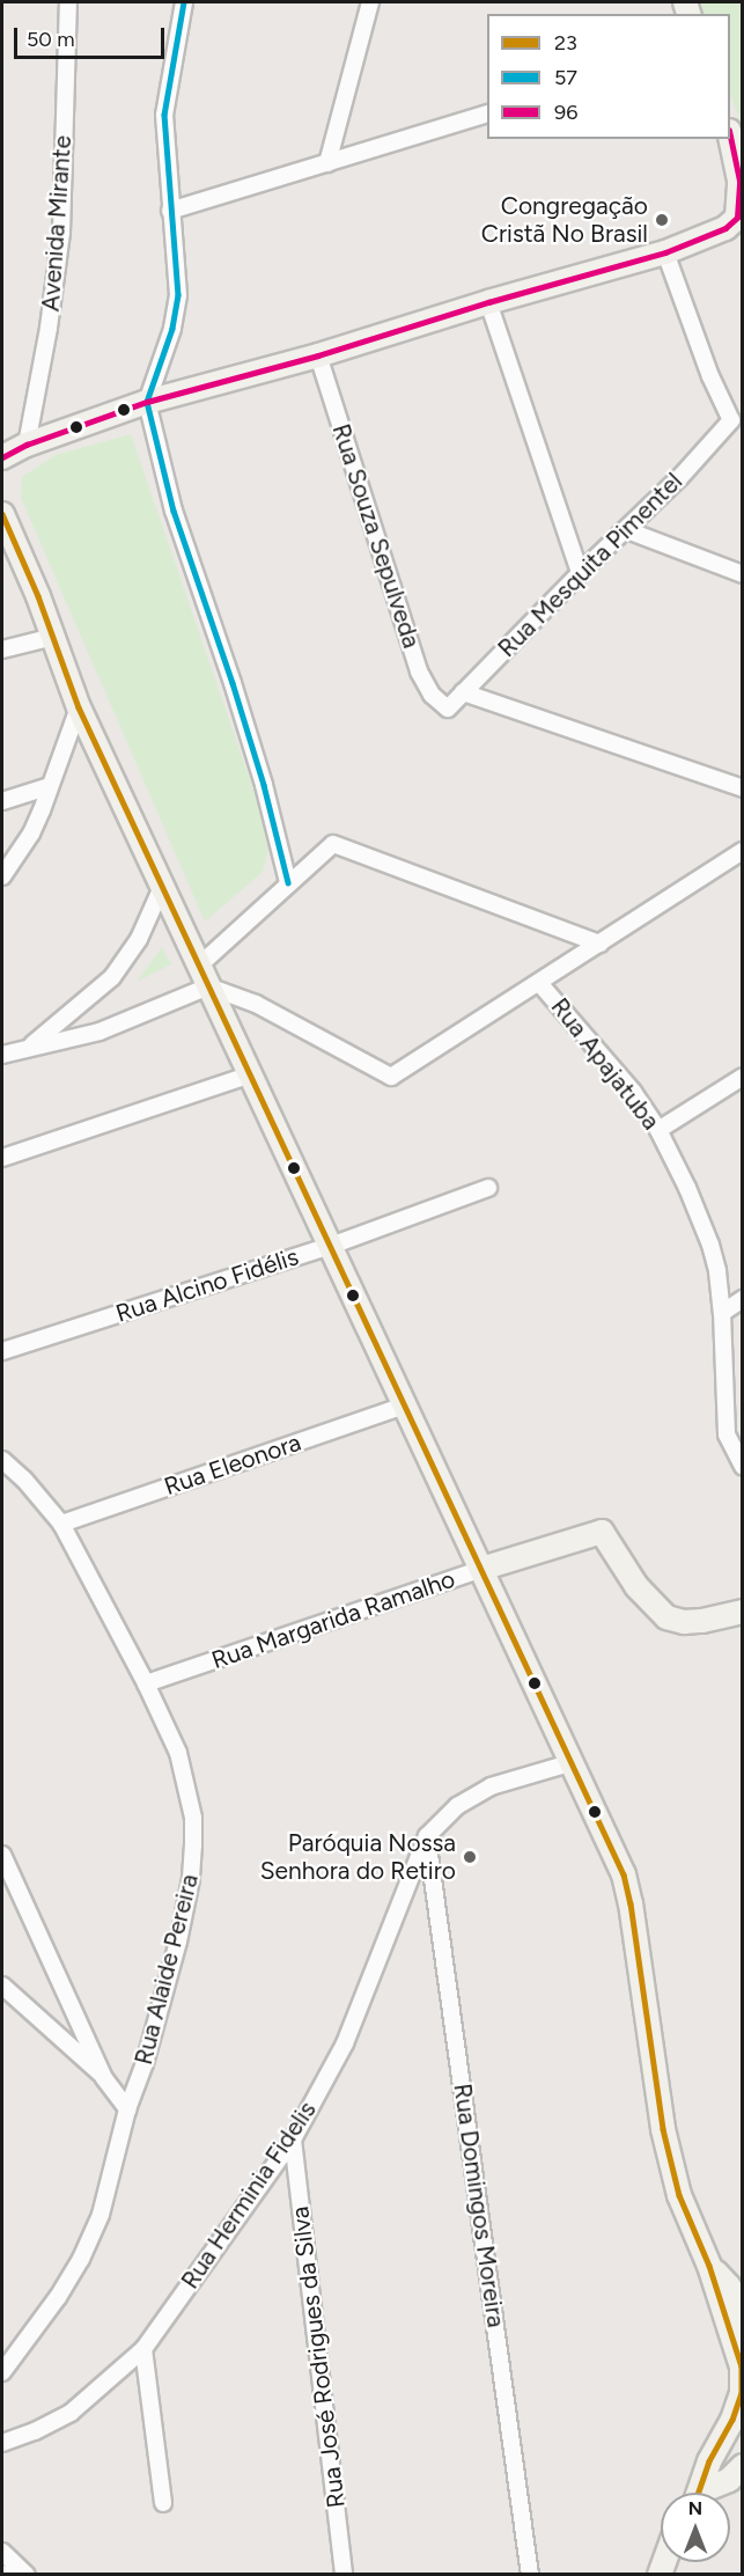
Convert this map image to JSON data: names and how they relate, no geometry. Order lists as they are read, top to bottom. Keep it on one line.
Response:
{"streets":{"street":["Avenida Mirante","Rua Souza Sepulveda","Rua Mesquita Pimentel","Rua Apajatuba","Rua Alcino Fidélis","Rua Eleonora","Rua Margarida Ramalho","Rua Alaide Pereira","Rua Herminia Fidelis","Rua Domingos Moreira","Rua José Rodrigues da Silva"]},"crossings":[["Rua Souza Sepulveda","Rua Mesquita Pimentel"],["Rua Eleonora","Rua Alaide Pereira"],["Rua Margarida Ramalho","Rua Alaide Pereira"],["Rua Herminia Fidelis","Rua Domingos Moreira"],["Rua Herminia Fidelis","Rua José Rodrigues da Silva"]],"places":["Congregação Cristã No Brasil","Paróquia Nossa Senhora do Retiro"],"lines":["transit line 57","transit line 96","transit line 23"],"legend":["23","57","96"],"scale_bar":"50 m","north":"top"}
